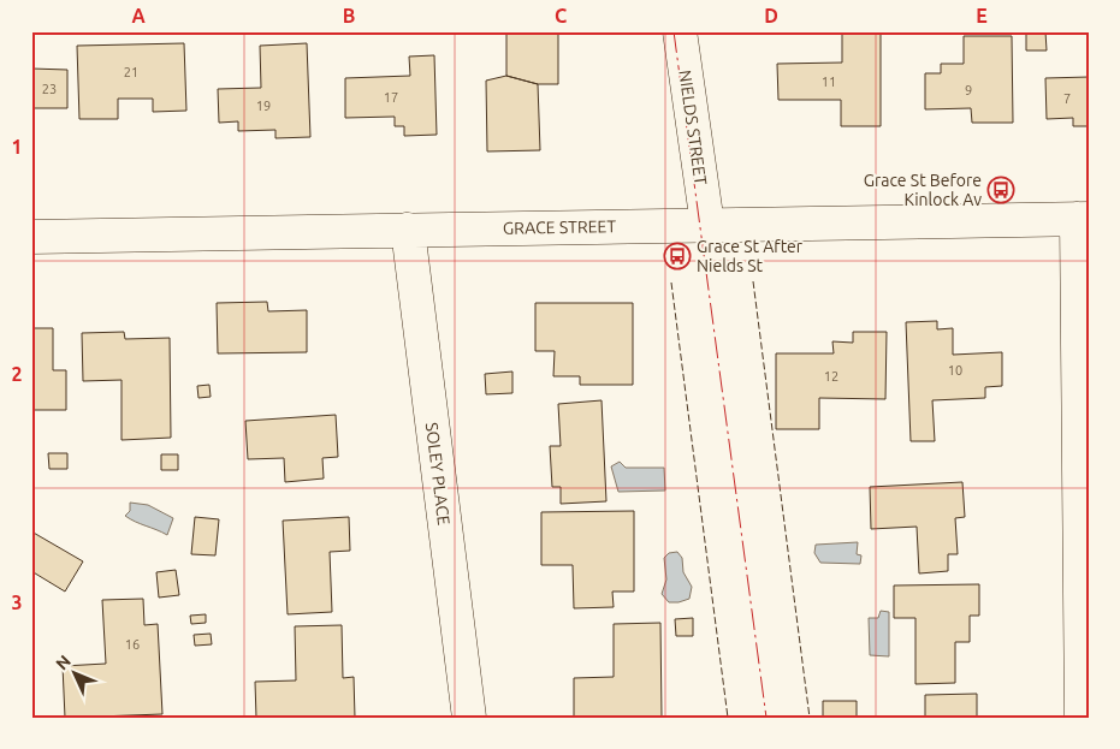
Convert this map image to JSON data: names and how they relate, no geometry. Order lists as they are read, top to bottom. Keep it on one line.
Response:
{"streets":{"street":["NIELDS STREET","GRACE STREET","SOLEY PLACE"]},"crossings":[["NIELDS STREET","GRACE STREET"],["GRACE STREET","SOLEY PLACE"]],"places":{"bus stop":["Grace St Before Kinlock Av","Grace St After Nields St"]},"house_numbers":["21","11","23","9","17","7","19","10","12","16"],"north":"top left","grid":{"columns":["A","B","C","D","E"],"rows":["1","2","3"]}}
